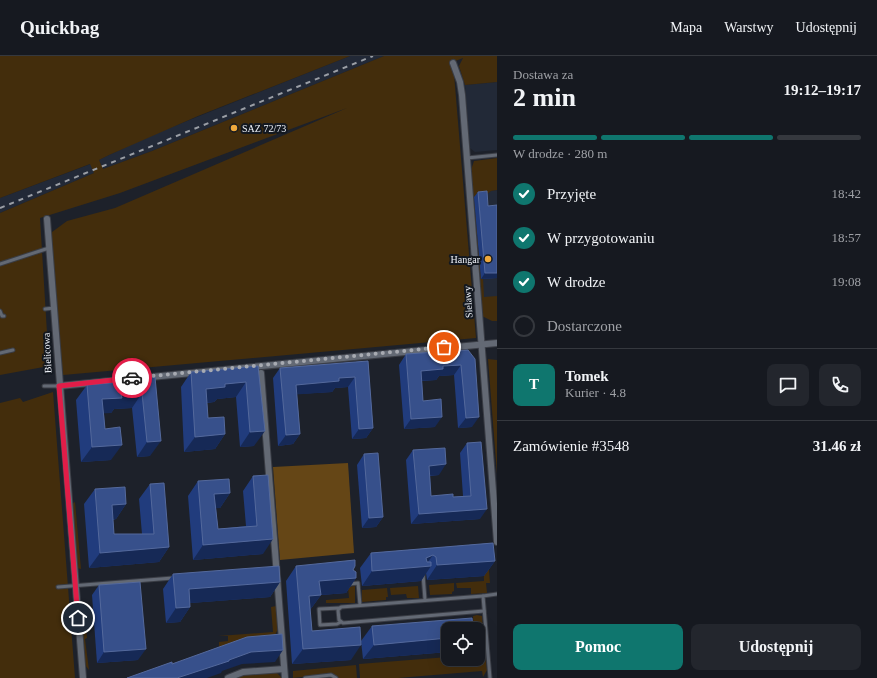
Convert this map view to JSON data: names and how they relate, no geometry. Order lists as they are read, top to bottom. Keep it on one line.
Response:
{"streets":{"street":["Sielawy","Bielicowa"]},"places":["SAZ 72/73","Hangar"],"page":{"header":"Quickbag","nav":["Mapa","Warstwy","Udostępnij"],"heading":["2 min","Dostawa za","19:12–19:17"],"panel":["Tomek","Kurier · 4.8","Zamówienie #3548","31.46 zł"],"bar":"W drodze · 280 m","list":[["Przyjęte","18:42"],["W przygotowaniu","18:57"],["W drodze","19:08"],"Dostarczone"],"round":"T","buttons":["Pomoc","Udostępnij"]}}
